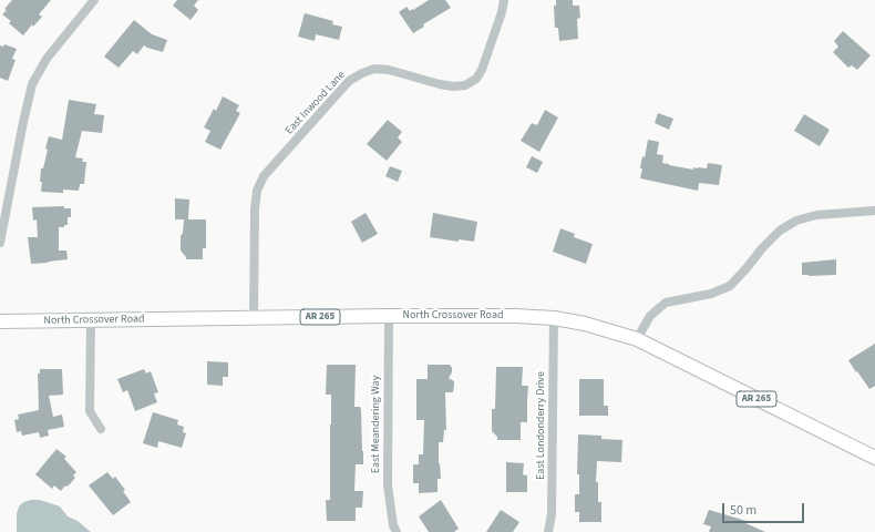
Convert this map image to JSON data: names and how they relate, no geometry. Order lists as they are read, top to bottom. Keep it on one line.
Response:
{"streets":{"main road":["North Crossover Road","AR 265"],"street":["East Inwood Lane","East Meandering Way","East Londonderry Drive"]},"crossings":[["East Inwood Lane","North Crossover Road"],["North Crossover Road","East Meandering Way"],["North Crossover Road","East Londonderry Drive"]],"scale_bar":"50 m"}
